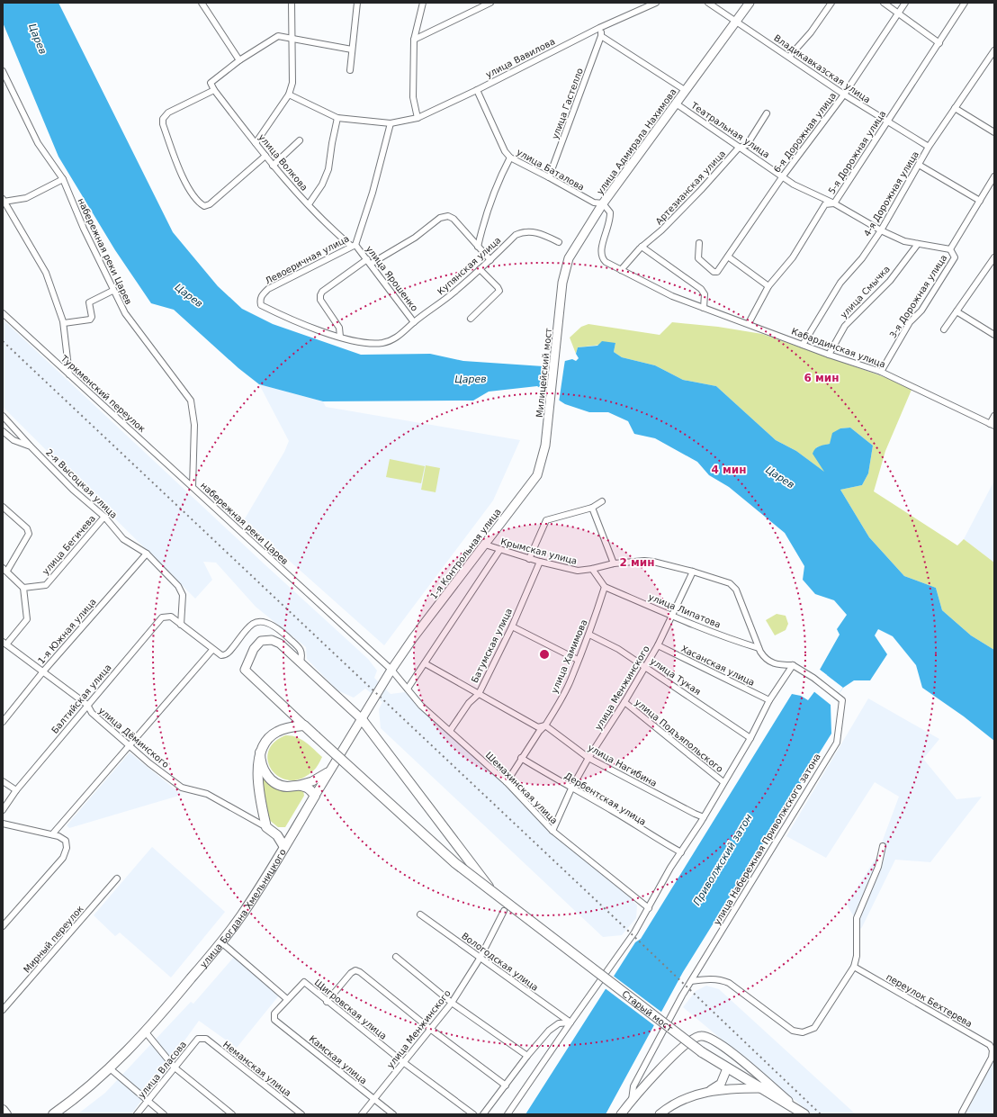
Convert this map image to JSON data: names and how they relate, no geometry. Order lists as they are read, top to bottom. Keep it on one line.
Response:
{"streets":{"main road":["улица Адмирала Нахимова","Милицейский мост","1-я Контрольная улица","улица Богдана Хмельницкого","Старый мост"],"street":["улица Вавилова","Владикавказская улица","улица Гастелло","Театральная улица","6-я Дорожная улица","5-я Дорожная улица","улица Волкова","улица Баталова","Артезианская улица","4-я Дорожная улица","набережная реки Царев","Левоеричная улица","Купянская улица","улица Ярошенко","улица Смычка","3-я Дорожная улица","Кабардинская улица","Туркменский переулок","2-я Высоцкая улица","улица Бегичева","Крымская улица","улица Липатова","1-я Южная улица","Батумская улица","улица Хамимова","Хасанская улица","улица Тукая","улица Менжинского","Балтийская улица","улица Подъяпольского","улица Дёминского","улица Нагибина","Шемахинская улица","Дербентская улица","улица Набережная Приволжского затона","Мирный переулок","Вологодская улица","переулок Бехтерева","Щигровская улица","Камская улица","Неманская улица","улица Власова"]},"crossings":[["улица Вавилова","улица Баталова"],["улица Вавилова","Левоеричная улица"],["Владикавказская улица","6-я Дорожная улица"],["Владикавказская улица","улица Адмирала Нахимова"],["Владикавказская улица","5-я Дорожная улица"],["Владикавказская улица","4-я Дорожная улица"],["улица Гастелло","улица Баталова"],["Театральная улица","6-я Дорожная улица"],["Театральная улица","улица Адмирала Нахимова"],["Театральная улица","5-я Дорожная улица"],["Театральная улица","Артезианская улица"],["Театральная улица","4-я Дорожная улица"],["Театральная улица","улица Смычка"],["Театральная улица","3-я Дорожная улица"],["улица Адмирала Нахимова","улица Баталова"],["улица Адмирала Нахимова","Милицейский мост"],["5-я Дорожная улица","Кабардинская улица"],["улица Волкова","Левоеричная улица"],["улица Волкова","улица Ярошенко"],["Артезианская улица","Кабардинская улица"],["4-я Дорожная улица","Кабардинская улица"],["набережная реки Царев","Туркменский переулок"],["набережная реки Царев","1-я Контрольная улица"],["набережная реки Царев","Шемахинская улица"],["набережная реки Царев","улица Богдана Хмельницкого"],["Левоеричная улица","Купянская улица"],["Левоеричная улица","улица Ярошенко"],["Купянская улица","улица Ярошенко"],["улица Смычка","Кабардинская улица"],["3-я Дорожная улица","Кабардинская улица"],["Милицейский мост","1-я Контрольная улица"],["2-я Высоцкая улица","улица Бегичева"],["2-я Высоцкая улица","1-я Южная улица"],["2-я Высоцкая улица","Балтийская улица"],["Крымская улица","1-я Контрольная улица"],["Крымская улица","улица Липатова"],["Крымская улица","Батумская улица"],["Крымская улица","улица Менжинского"],["Крымская улица","улица Набережная Приволжского затона"],["1-я Контрольная улица","Шемахинская улица"],["1-я Контрольная улица","улица Богдана Хмельницкого"],["улица Липатова","улица Хамимова"],["улица Липатова","улица Менжинского"],["1-я Южная улица","улица Дёминского"],["Батумская улица","улица Нагибина"],["Батумская улица","Шемахинская улица"],["улица Хамимова","улица Тукая"],["улица Хамимова","улица Нагибина"],["улица Хамимова","Шемахинская улица"],["улица Хамимова","Дербентская улица"],["Хасанская улица","улица Менжинского"],["улица Тукая","улица Менжинского"],["улица Менжинского","улица Подъяпольского"],["улица Менжинского","улица Нагибина"],["улица Менжинского","Шемахинская улица"],["улица Менжинского","Дербентская улица"],["улица Менжинского","Вологодская улица"],["улица Менжинского","Щигровская улица"],["улица Менжинского","Камская улица"],["Балтийская улица","улица Дёминского"],["Шемахинская улица","улица Богдана Хмельницкого"],["Щигровская улица","Камская улица"],["Неманская улица","улица Власова"]],"water":["Царев","Приволжский затон"],"rings":["6 мин","4 мин","2 мин"]}
